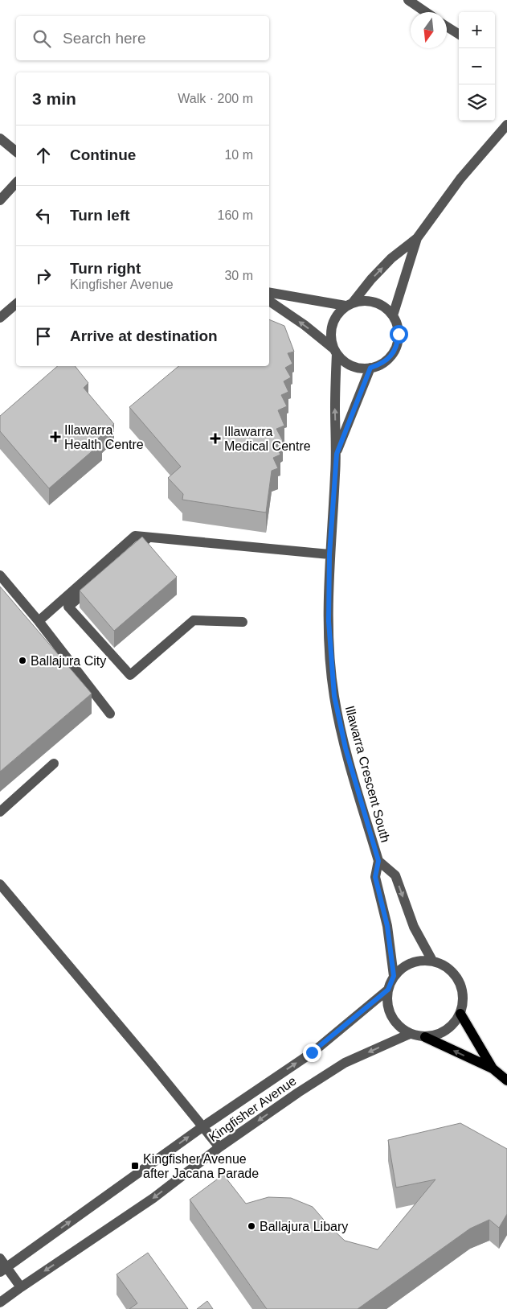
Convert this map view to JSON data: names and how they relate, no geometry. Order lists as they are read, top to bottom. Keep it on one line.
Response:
{"streets":{"street":["Illawarra Crescent South","Kingfisher Avenue"]},"crossings":[["Illawarra Crescent South","Kingfisher Avenue"]],"places":{"health":["Illawarra Health Centre","Illawarra Medical Centre"],"other":["Ballajura City","Ballajura Libary"],"transit":["Kingfisher Avenue after Jacana Parade"]},"north":"bottom","page":{"map_buttons":["+","−"],"search":"Search here","heading":["3 min","Walk · 200 m"],"list":[["Continue","10 m"],["Turn left","160 m"],["Turn right","Kingfisher Avenue","30 m"],"Arrive at destination"]}}
